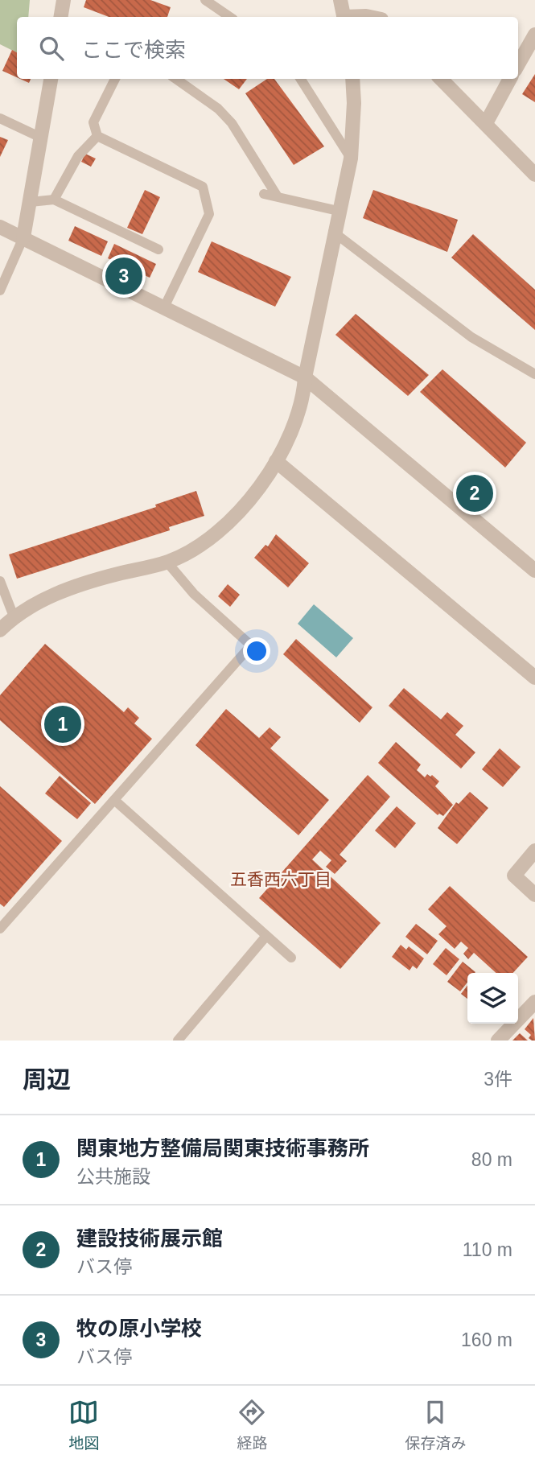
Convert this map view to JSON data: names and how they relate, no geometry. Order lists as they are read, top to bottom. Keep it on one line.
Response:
{"districts":["五香西六丁目"],"page":{"search":"ここで検索","pins":["3","2","1"],"heading":["周辺","3件"],"list":[{"mark":"1","name":"関東地方整備局関東技術事務所","note":"公共施設","value":"80 m"},{"mark":"2","name":"建設技術展示館","note":"バス停","value":"110 m"},{"mark":"3","name":"牧の原小学校","note":"バス停","value":"160 m"}],"nav":["地図","経路","保存済み"]}}
